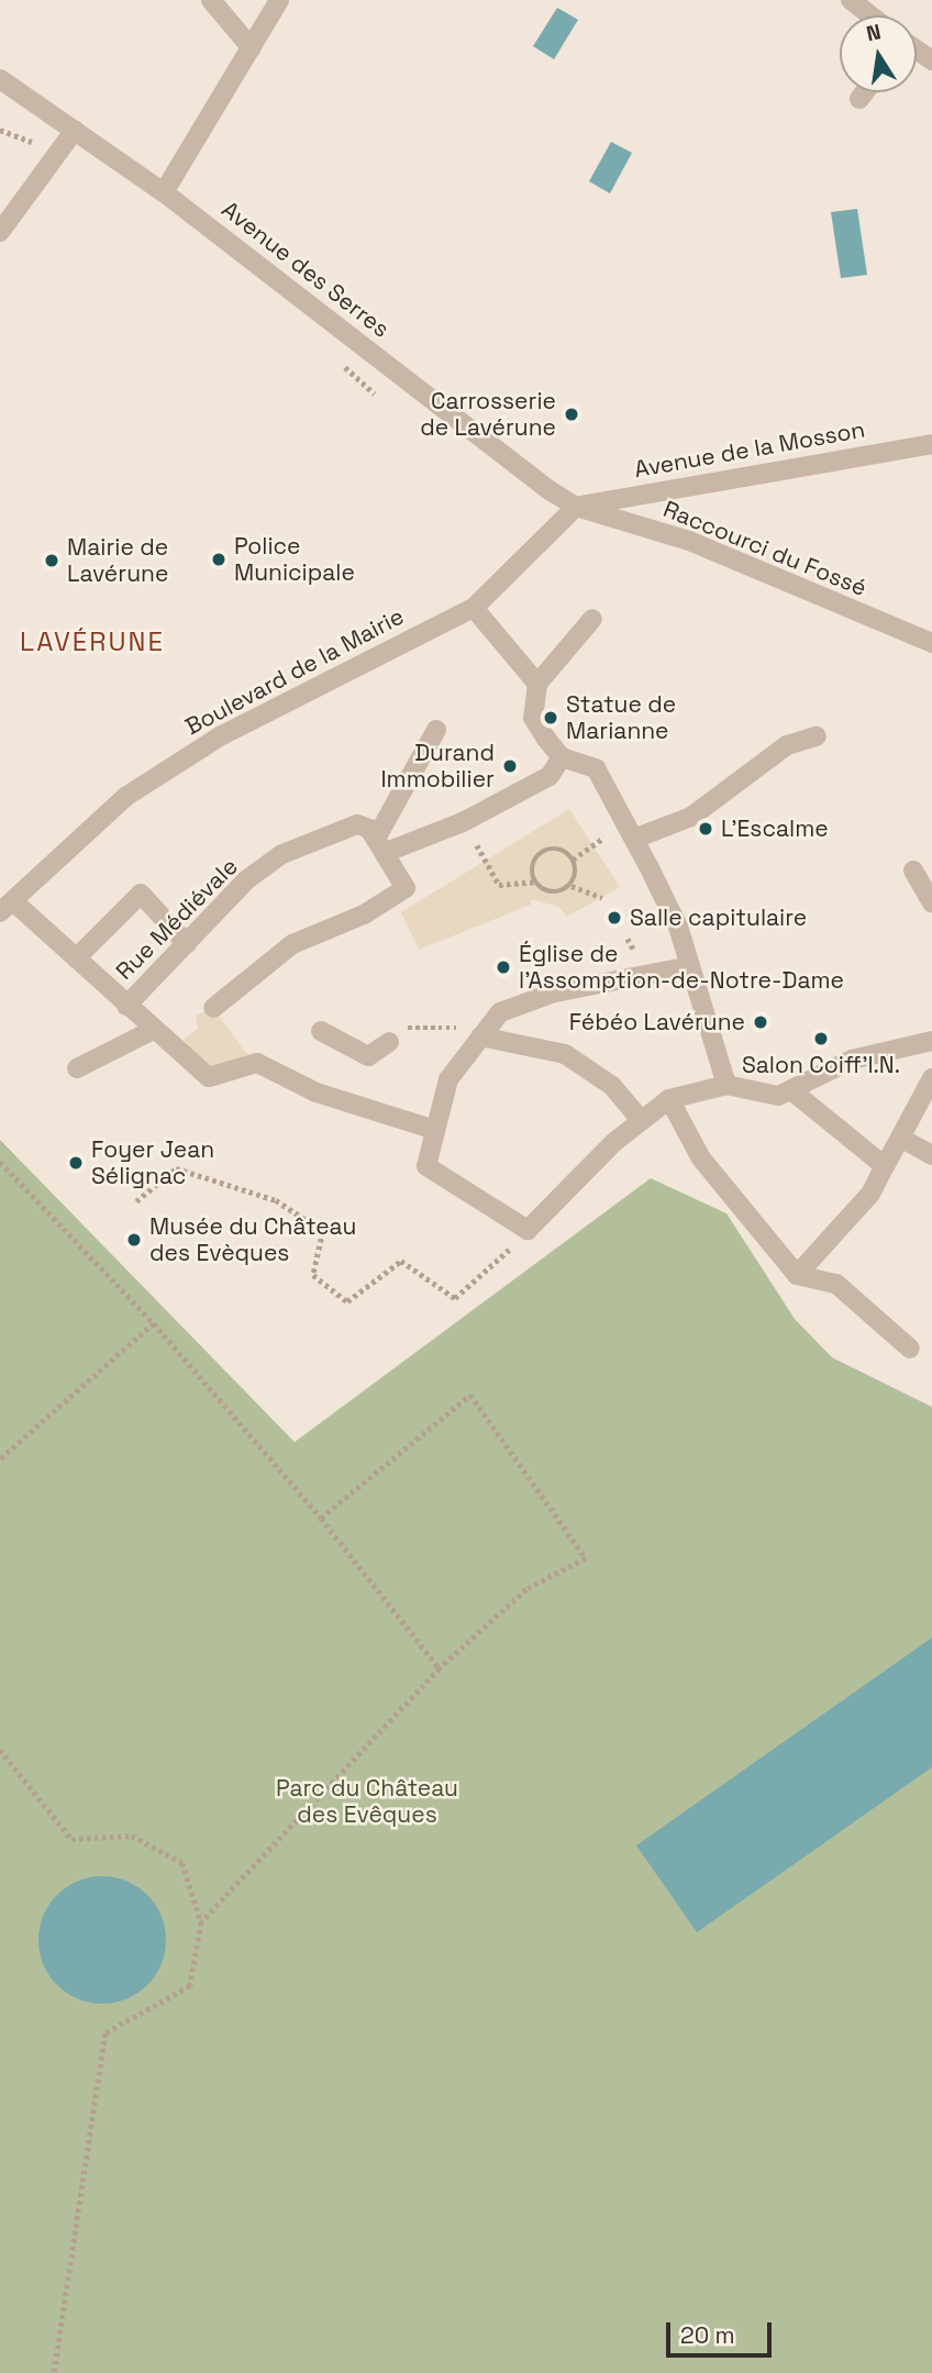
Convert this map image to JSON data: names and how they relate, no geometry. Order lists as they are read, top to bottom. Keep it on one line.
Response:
{"streets":{"street":["Avenue des Serres","Avenue de la Mosson","Raccourci du Fossé","Boulevard de la Mairie","Rue Médiévale"]},"crossings":[["Avenue des Serres","Avenue de la Mosson"],["Avenue des Serres","Raccourci du Fossé"],["Avenue des Serres","Boulevard de la Mairie"],["Avenue de la Mosson","Raccourci du Fossé"],["Avenue de la Mosson","Boulevard de la Mairie"],["Raccourci du Fossé","Boulevard de la Mairie"]],"districts":["LAVÉRUNE"],"parks":["Parc du Château des Evêques"],"places":["Carrosserie de Lavérune","Police Municipale","Mairie de Lavérune","Statue de Marianne","Durand Immobilier","L'Escalme","Salle capitulaire","Église de l'Assomption-de-Notre-Dame","Fébéo Lavérune","Salon Coiff'I.N.","Foyer Jean Sélignac","Musée du Château des Evèques"],"scale_bar":"20 m","north":"top"}
